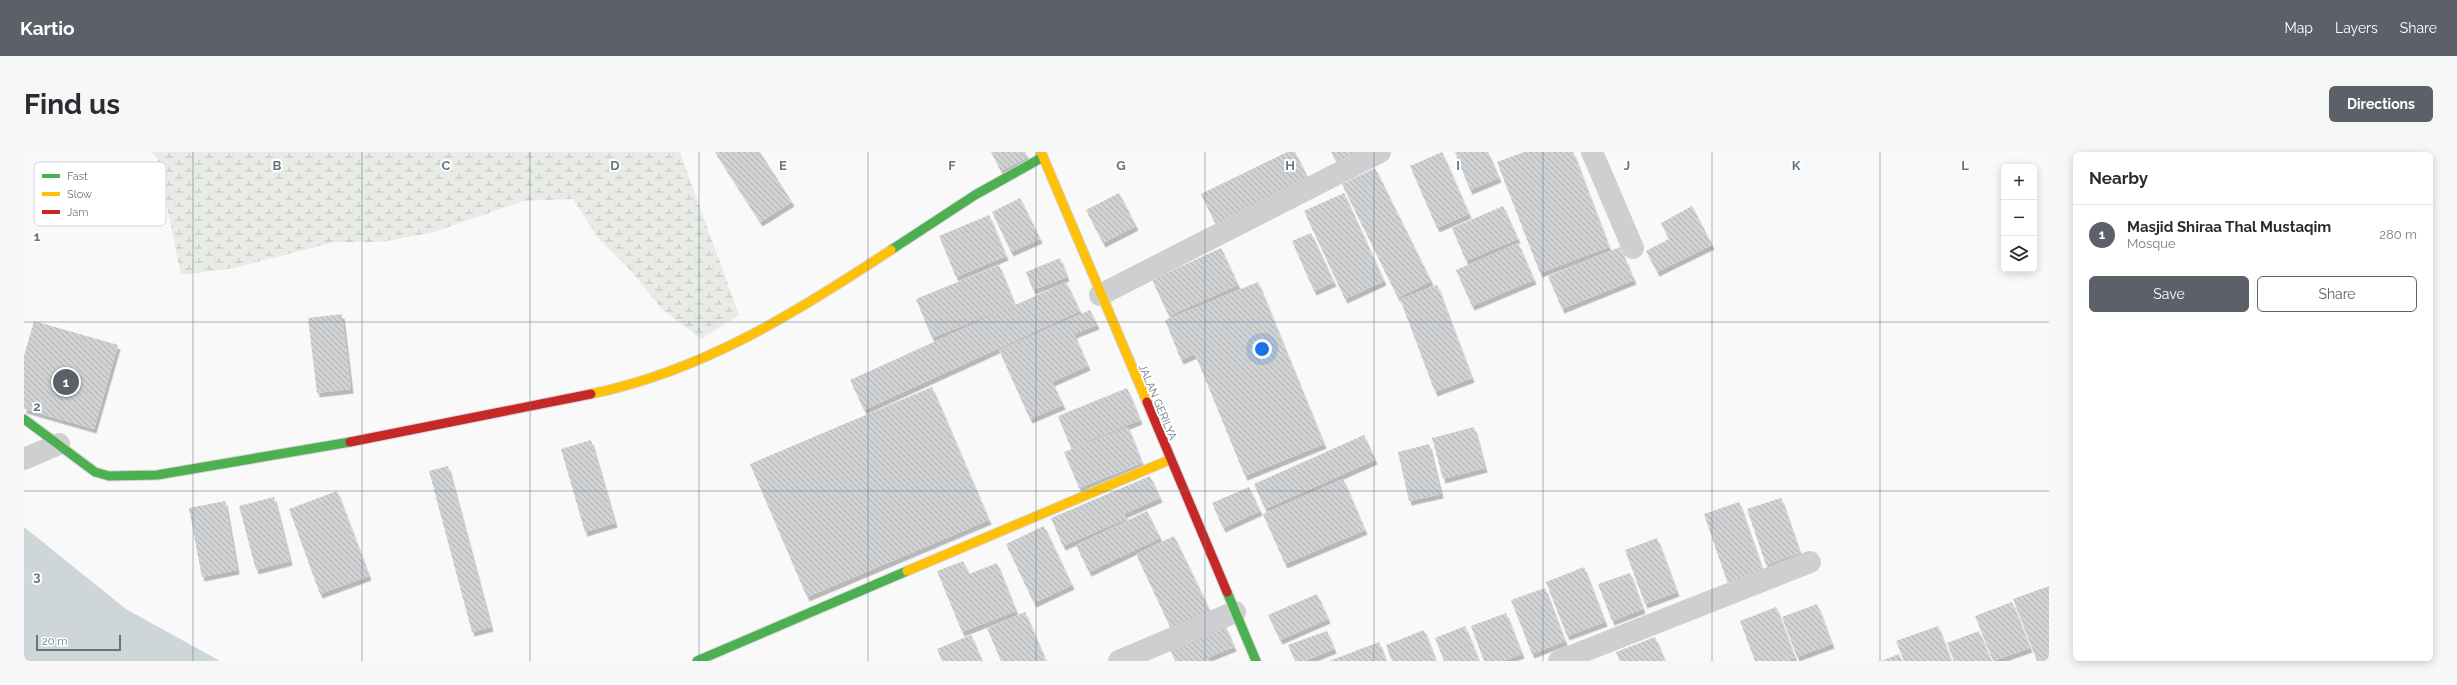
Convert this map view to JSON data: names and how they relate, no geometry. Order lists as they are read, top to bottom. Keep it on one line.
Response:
{"streets":{"street":["JALAN GERILYA"]},"legend":["Fast","Slow","Jam"],"scale_bar":"20 m","page":{"header":"Kartio","nav":["Map","Layers","Share"],"buttons":["Directions",["Save","Share"]],"title":"Find us","heading":"Nearby","map_buttons":["+","−"],"list":[{"mark":"1","name":"Masjid Shiraa Thal Mustaqim","note":"Mosque","value":"280 m"}],"pins":"1","scale":"20 m"},"grid":{"columns":["B","C","D","E","F","G","H","I","J","K","L"],"rows":["1","2","3"]}}
